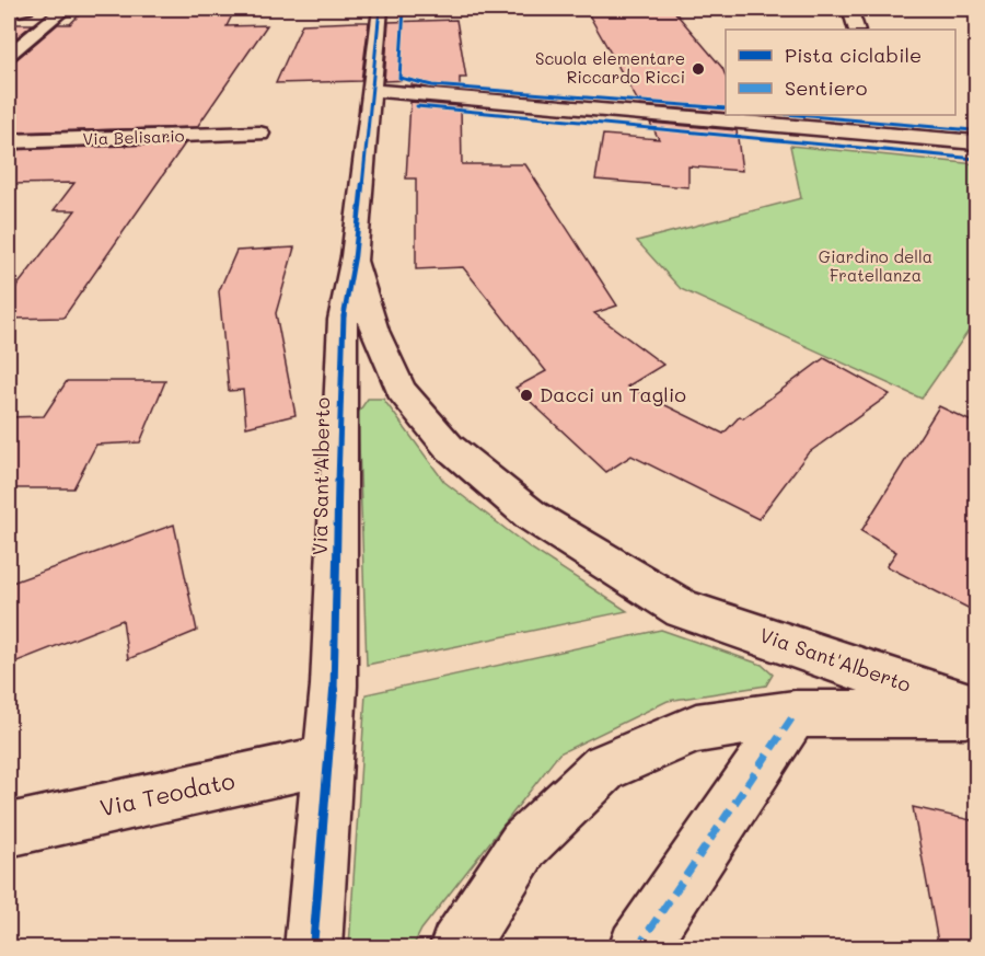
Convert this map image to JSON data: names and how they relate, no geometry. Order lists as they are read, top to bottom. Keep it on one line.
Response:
{"streets":{"street":["Via Belisario","Via Sant'Alberto","Via Teodato"]},"crossings":[["Via Sant'Alberto","Via Teodato"]],"parks":["Giardino della Fratellanza"],"places":["Scuola elementare Riccardo Ricci","Dacci un Taglio"],"legend":["Pista ciclabile","Sentiero"]}
